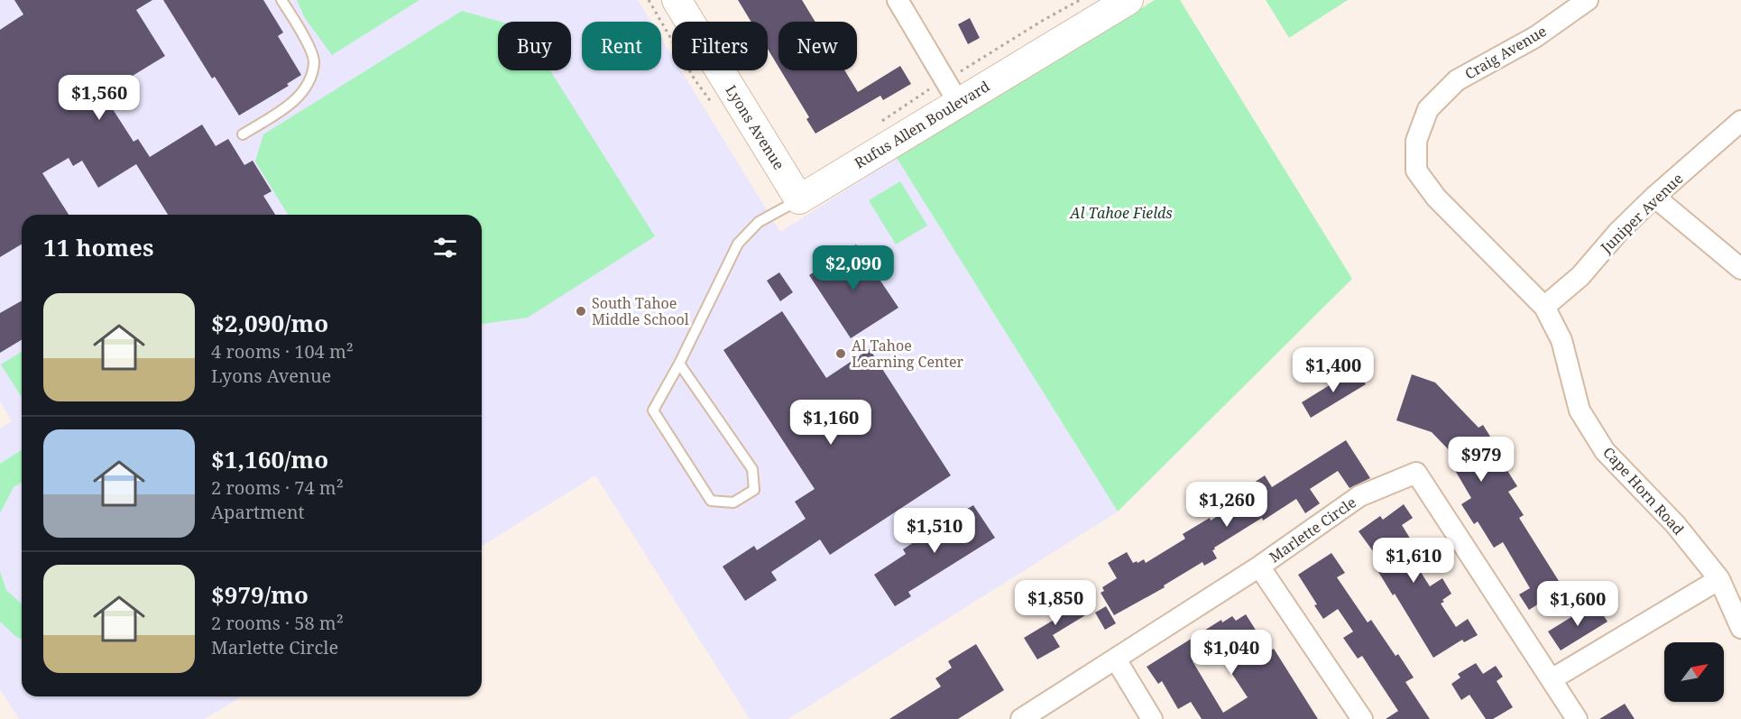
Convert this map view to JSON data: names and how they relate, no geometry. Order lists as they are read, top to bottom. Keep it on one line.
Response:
{"streets":{"street":["Craig Avenue","Rufus Allen Boulevard","Lyons Avenue","Juniper Avenue","Cape Horn Road","Marlette Circle"]},"crossings":[["Craig Avenue","Cape Horn Road"],["Rufus Allen Boulevard","Lyons Avenue"],["Juniper Avenue","Cape Horn Road"]],"parks":["Al Tahoe Fields"],"places":["South Tahoe Middle School","Al Tahoe Learning Center"],"north":"top right","page":{"chip":["Buy","Rent","Filters","New"],"price":["$1,560","$2,090","$1,400","$1,160","$979","$1,260","$1,510","$1,610","$1,850","$1,600","$1,040"],"heading":"11 homes","list":[{"name":"$2,090/mo","note":"4 rooms · 104 m² · Lyons Avenue"},{"name":"$1,160/mo","note":"2 rooms · 74 m² · Apartment"},{"name":"$979/mo","note":"2 rooms · 58 m² · Marlette Circle"}]}}
